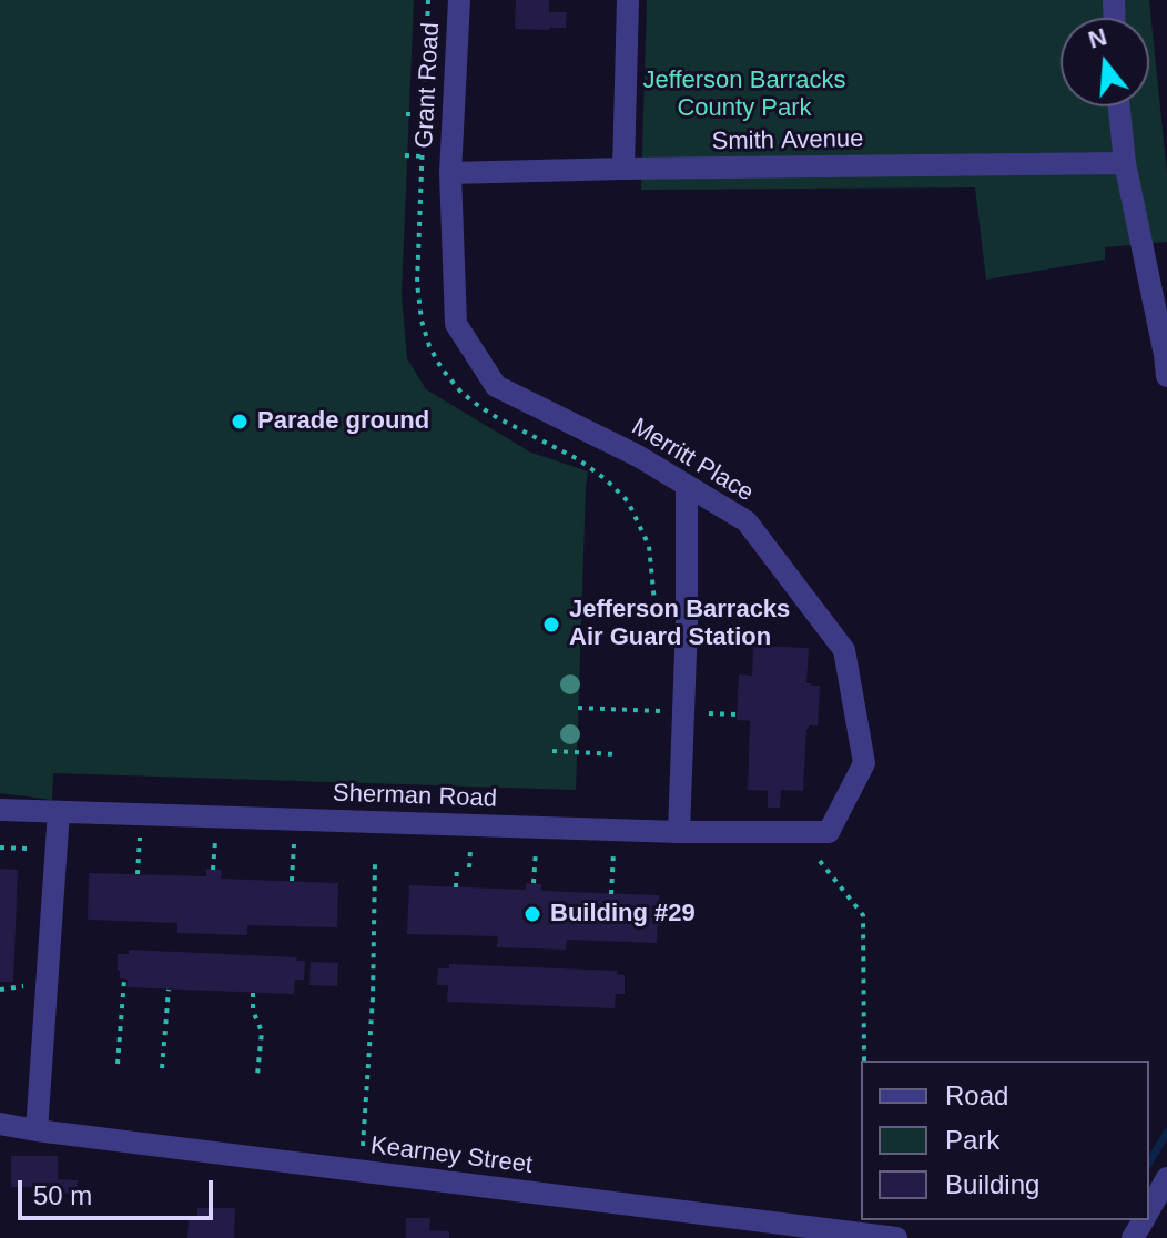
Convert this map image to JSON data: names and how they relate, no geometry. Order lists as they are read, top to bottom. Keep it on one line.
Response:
{"streets":{"street":["Grant Road","Smith Avenue","Merritt Place","Sherman Road","Kearney Street"]},"crossings":[["Grant Road","Smith Avenue"],["Grant Road","Merritt Place"],["Smith Avenue","Merritt Place"],["Merritt Place","Sherman Road"]],"parks":["Jefferson Barracks County Park"],"places":["Parade ground","Jefferson Barracks Air Guard Station","Building #29"],"legend":["Road","Park","Building"],"scale_bar":"50 m","north":"top"}
